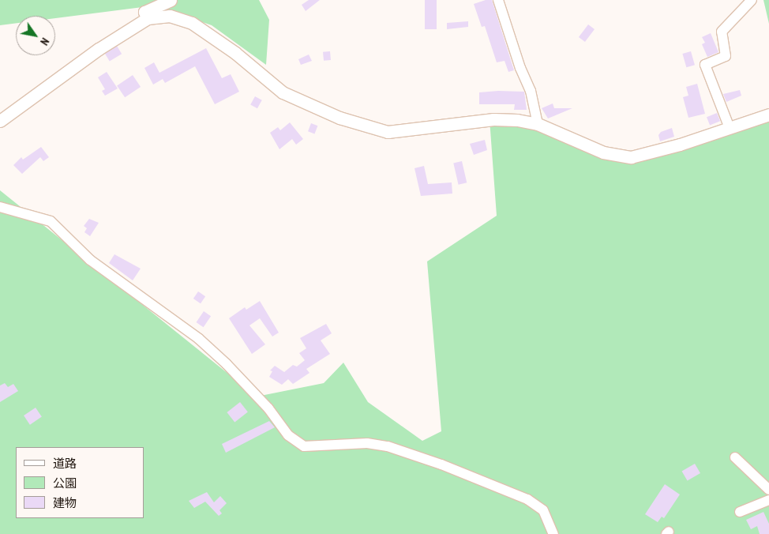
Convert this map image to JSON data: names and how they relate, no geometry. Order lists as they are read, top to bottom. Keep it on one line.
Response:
{"legend":["道路","公園","建物"],"north":"bottom right"}
